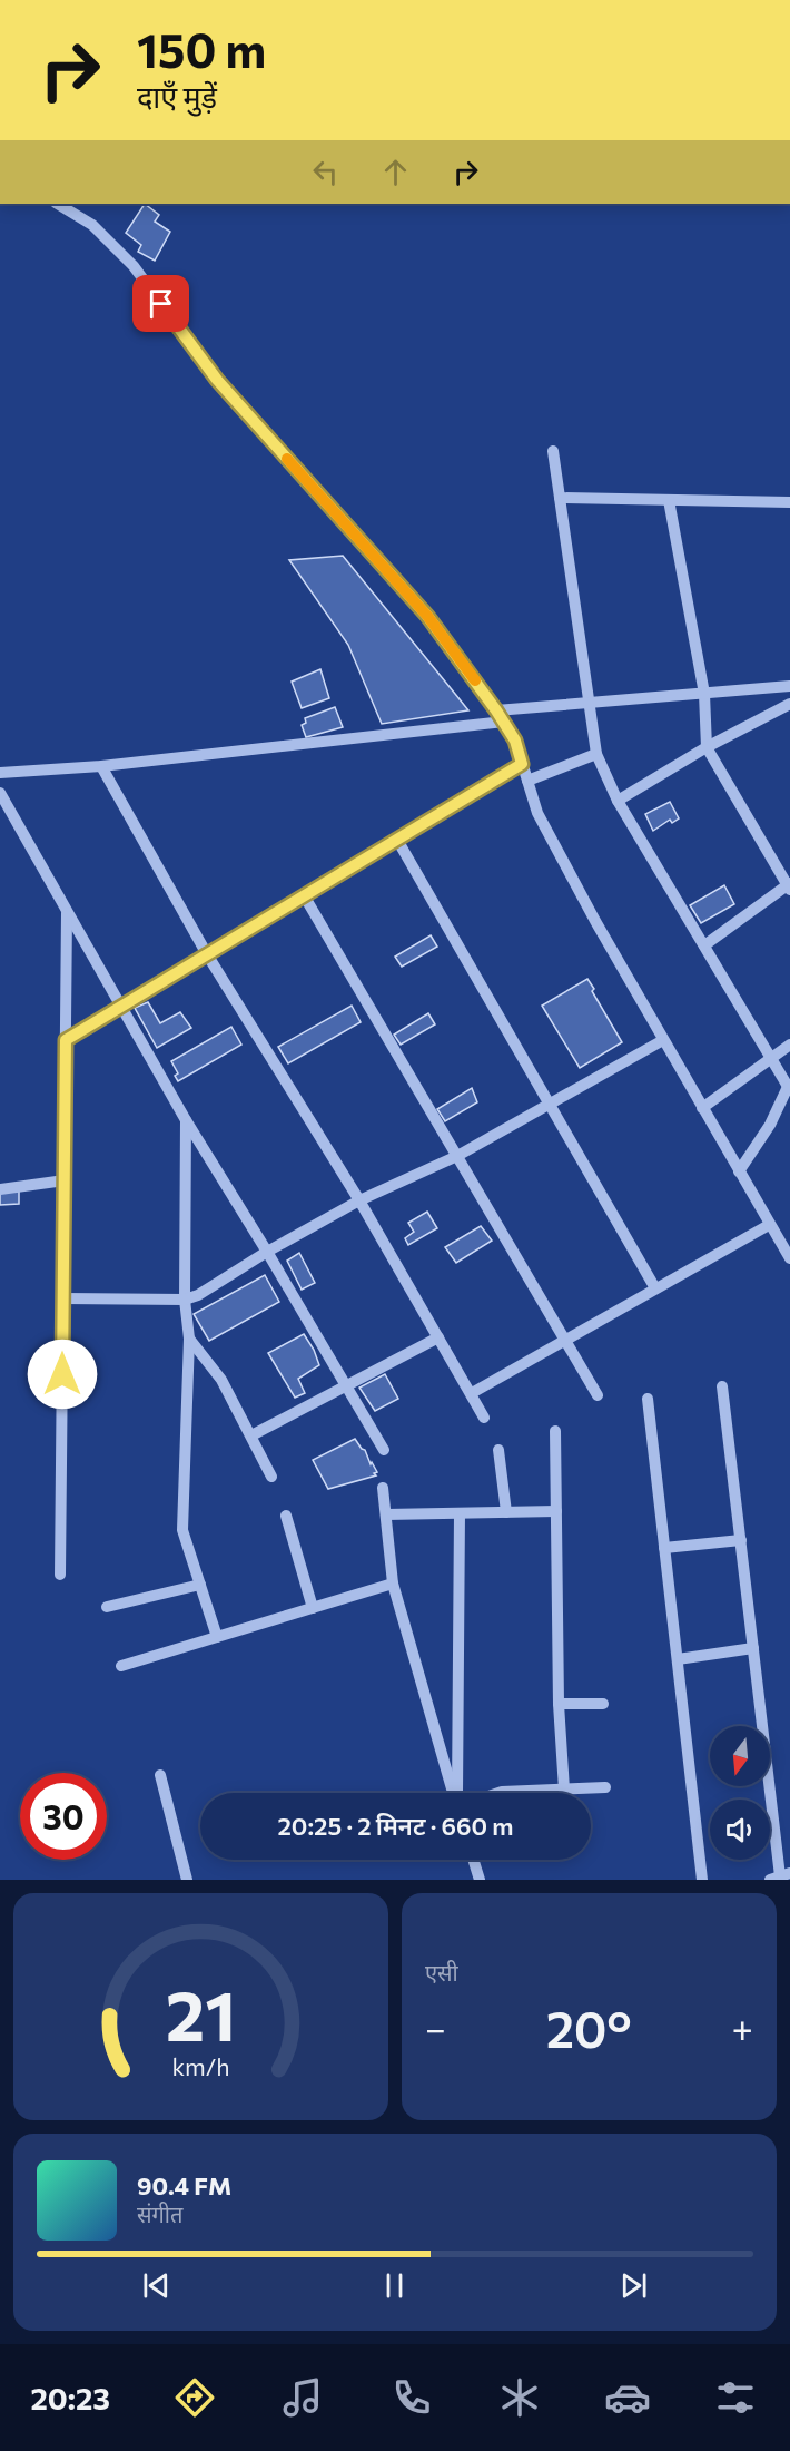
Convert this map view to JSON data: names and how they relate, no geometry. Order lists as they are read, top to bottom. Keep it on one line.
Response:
{"north":"bottom","page":{"turn":["150 m","दाएँ मुड़ें"],"limit":"30","trip":"20:25 · 2 मिनट · 660 m","tile":"एसी","heat":["−","20°","+"],"song":["90.4 FM","संगीत"],"tabs":"20:23","gauge":["21","km/h"]}}
